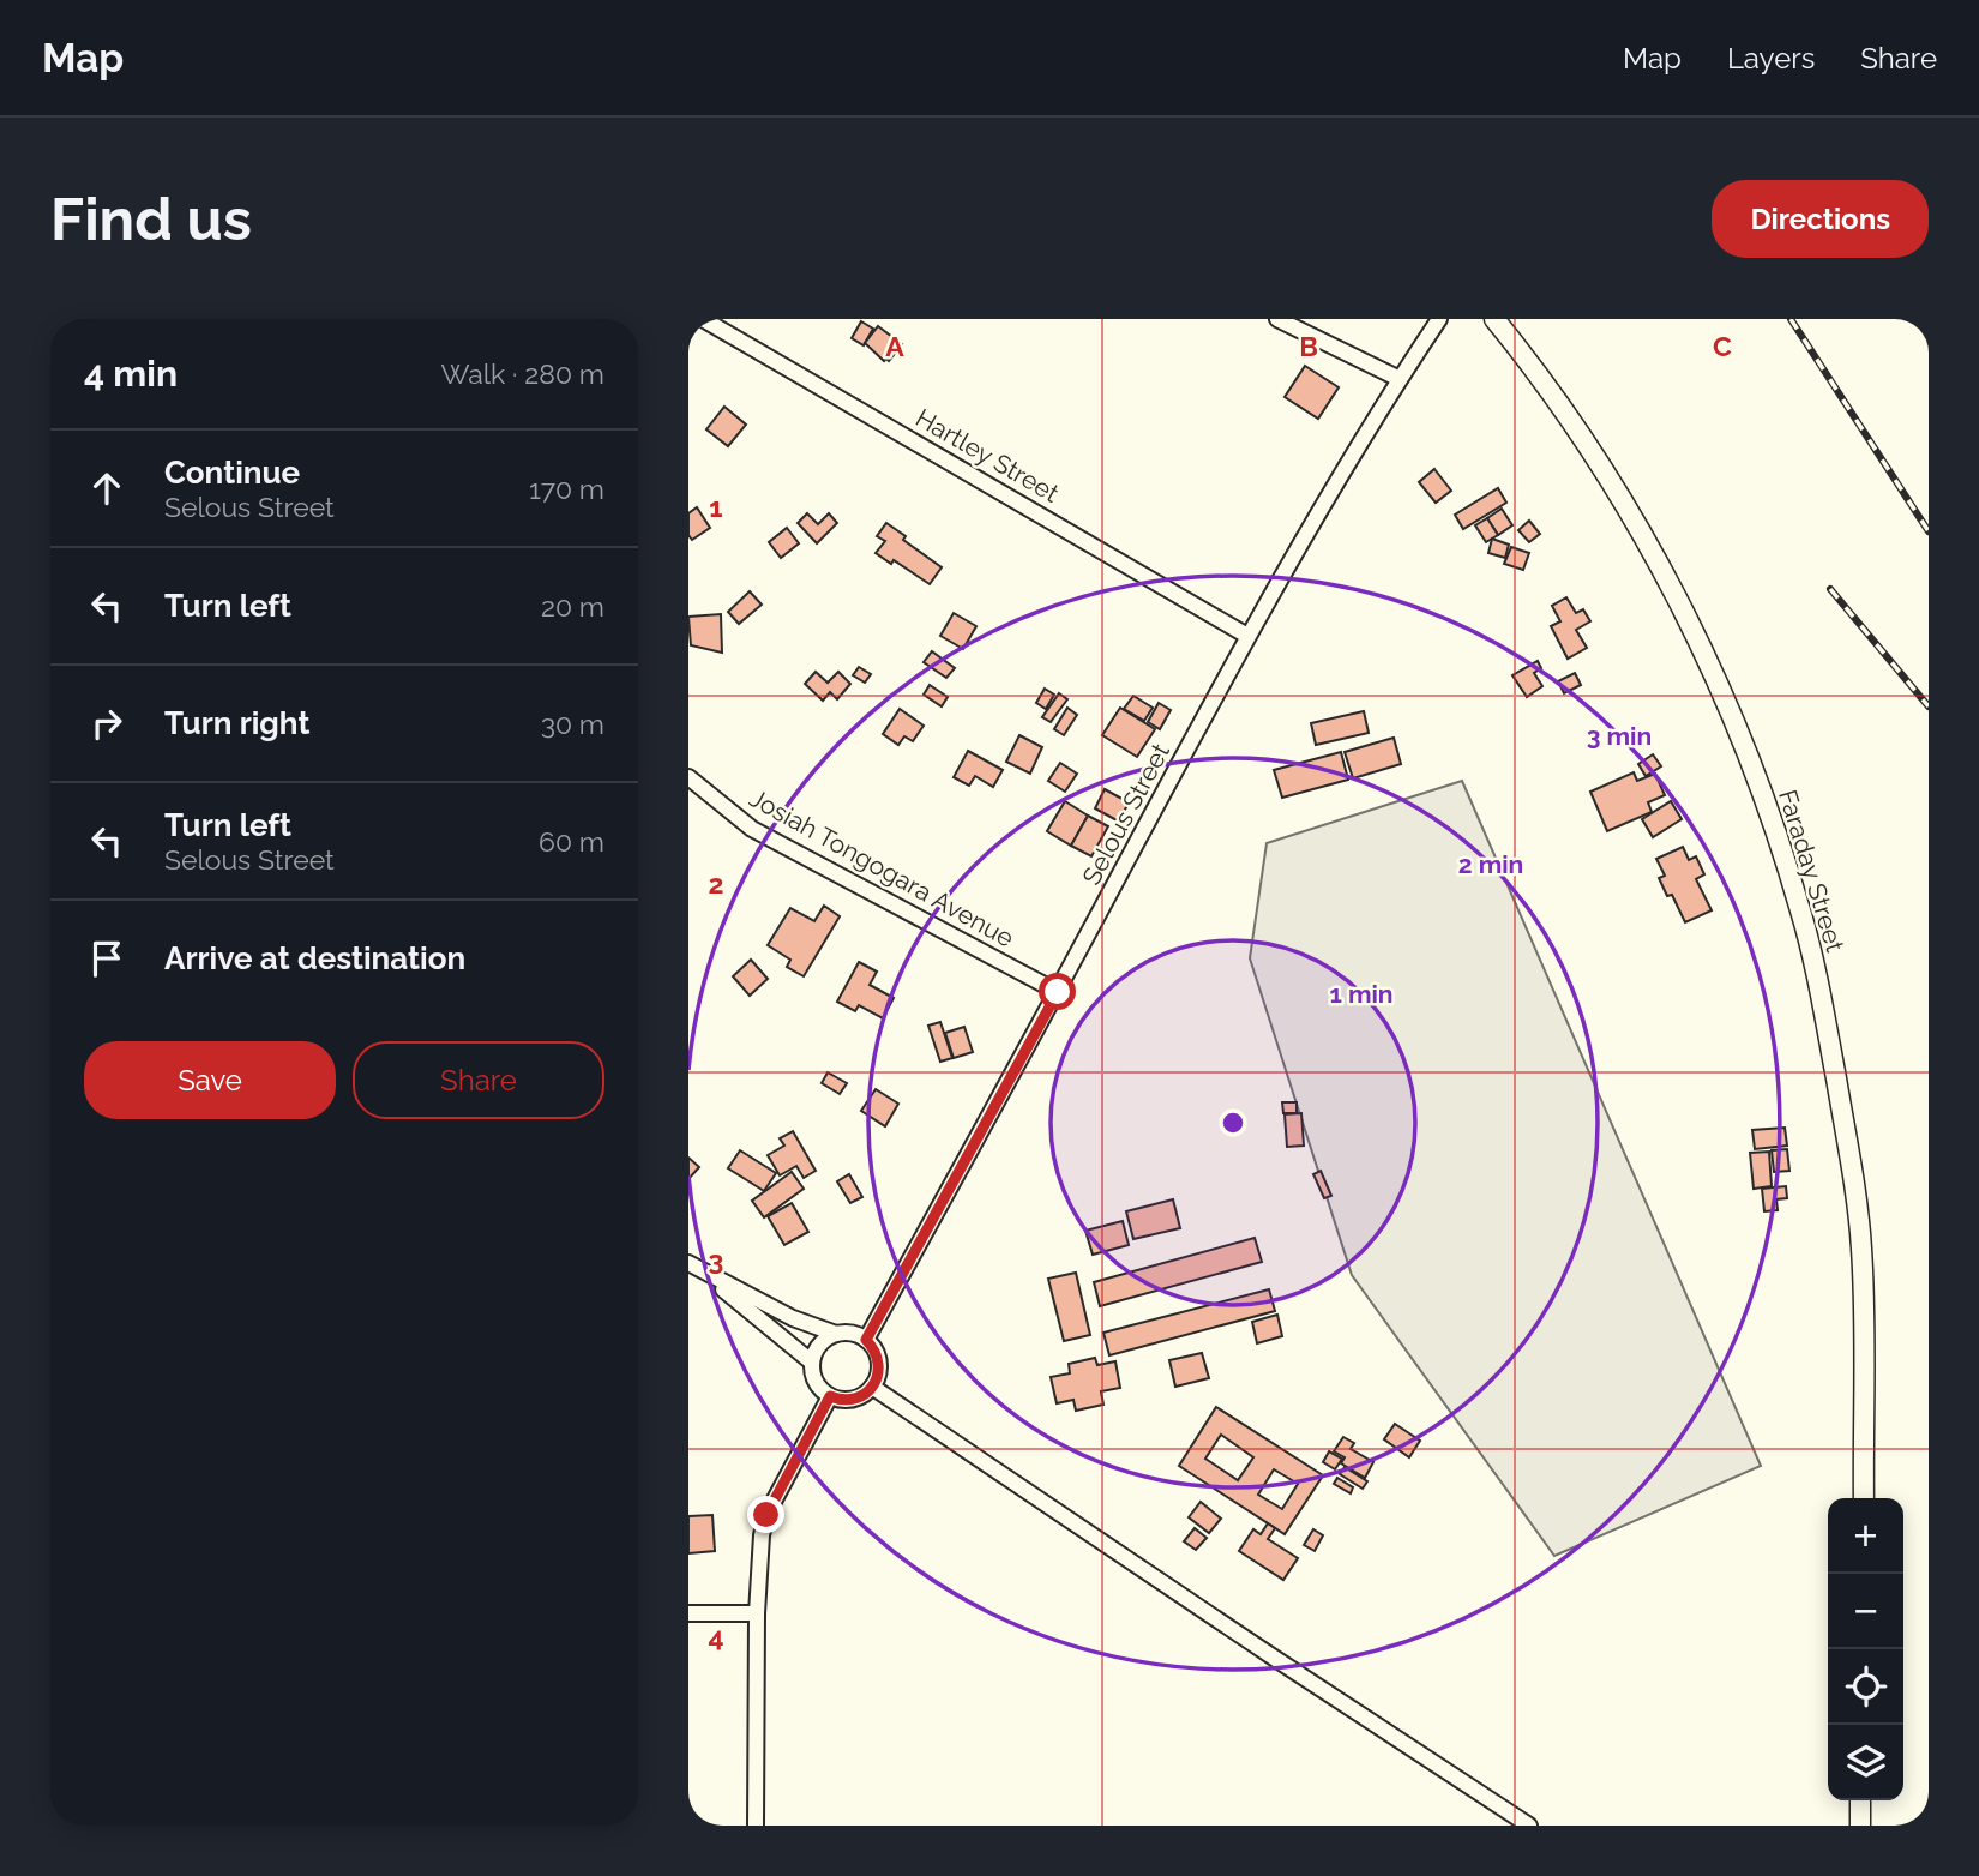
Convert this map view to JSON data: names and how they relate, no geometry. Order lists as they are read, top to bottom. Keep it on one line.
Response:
{"streets":{"street":["Hartley Street","Selous Street","Josiah Tongogara Avenue","Faraday Street"]},"crossings":[["Hartley Street","Selous Street"],["Selous Street","Josiah Tongogara Avenue"]],"page":{"header":"Map","nav":["Map","Layers","Share"],"buttons":["Directions",["Save","Share"]],"title":"Find us","heading":["4 min","Walk · 280 m"],"list":[["Continue","Selous Street","170 m"],["Turn left","20 m"],["Turn right","30 m"],["Turn left","Selous Street","60 m"],"Arrive at destination"],"map_buttons":["+","−"]},"grid":{"columns":["A","B","C"],"rows":["1","2","3","4"]},"rings":["3 min","2 min","1 min"]}
